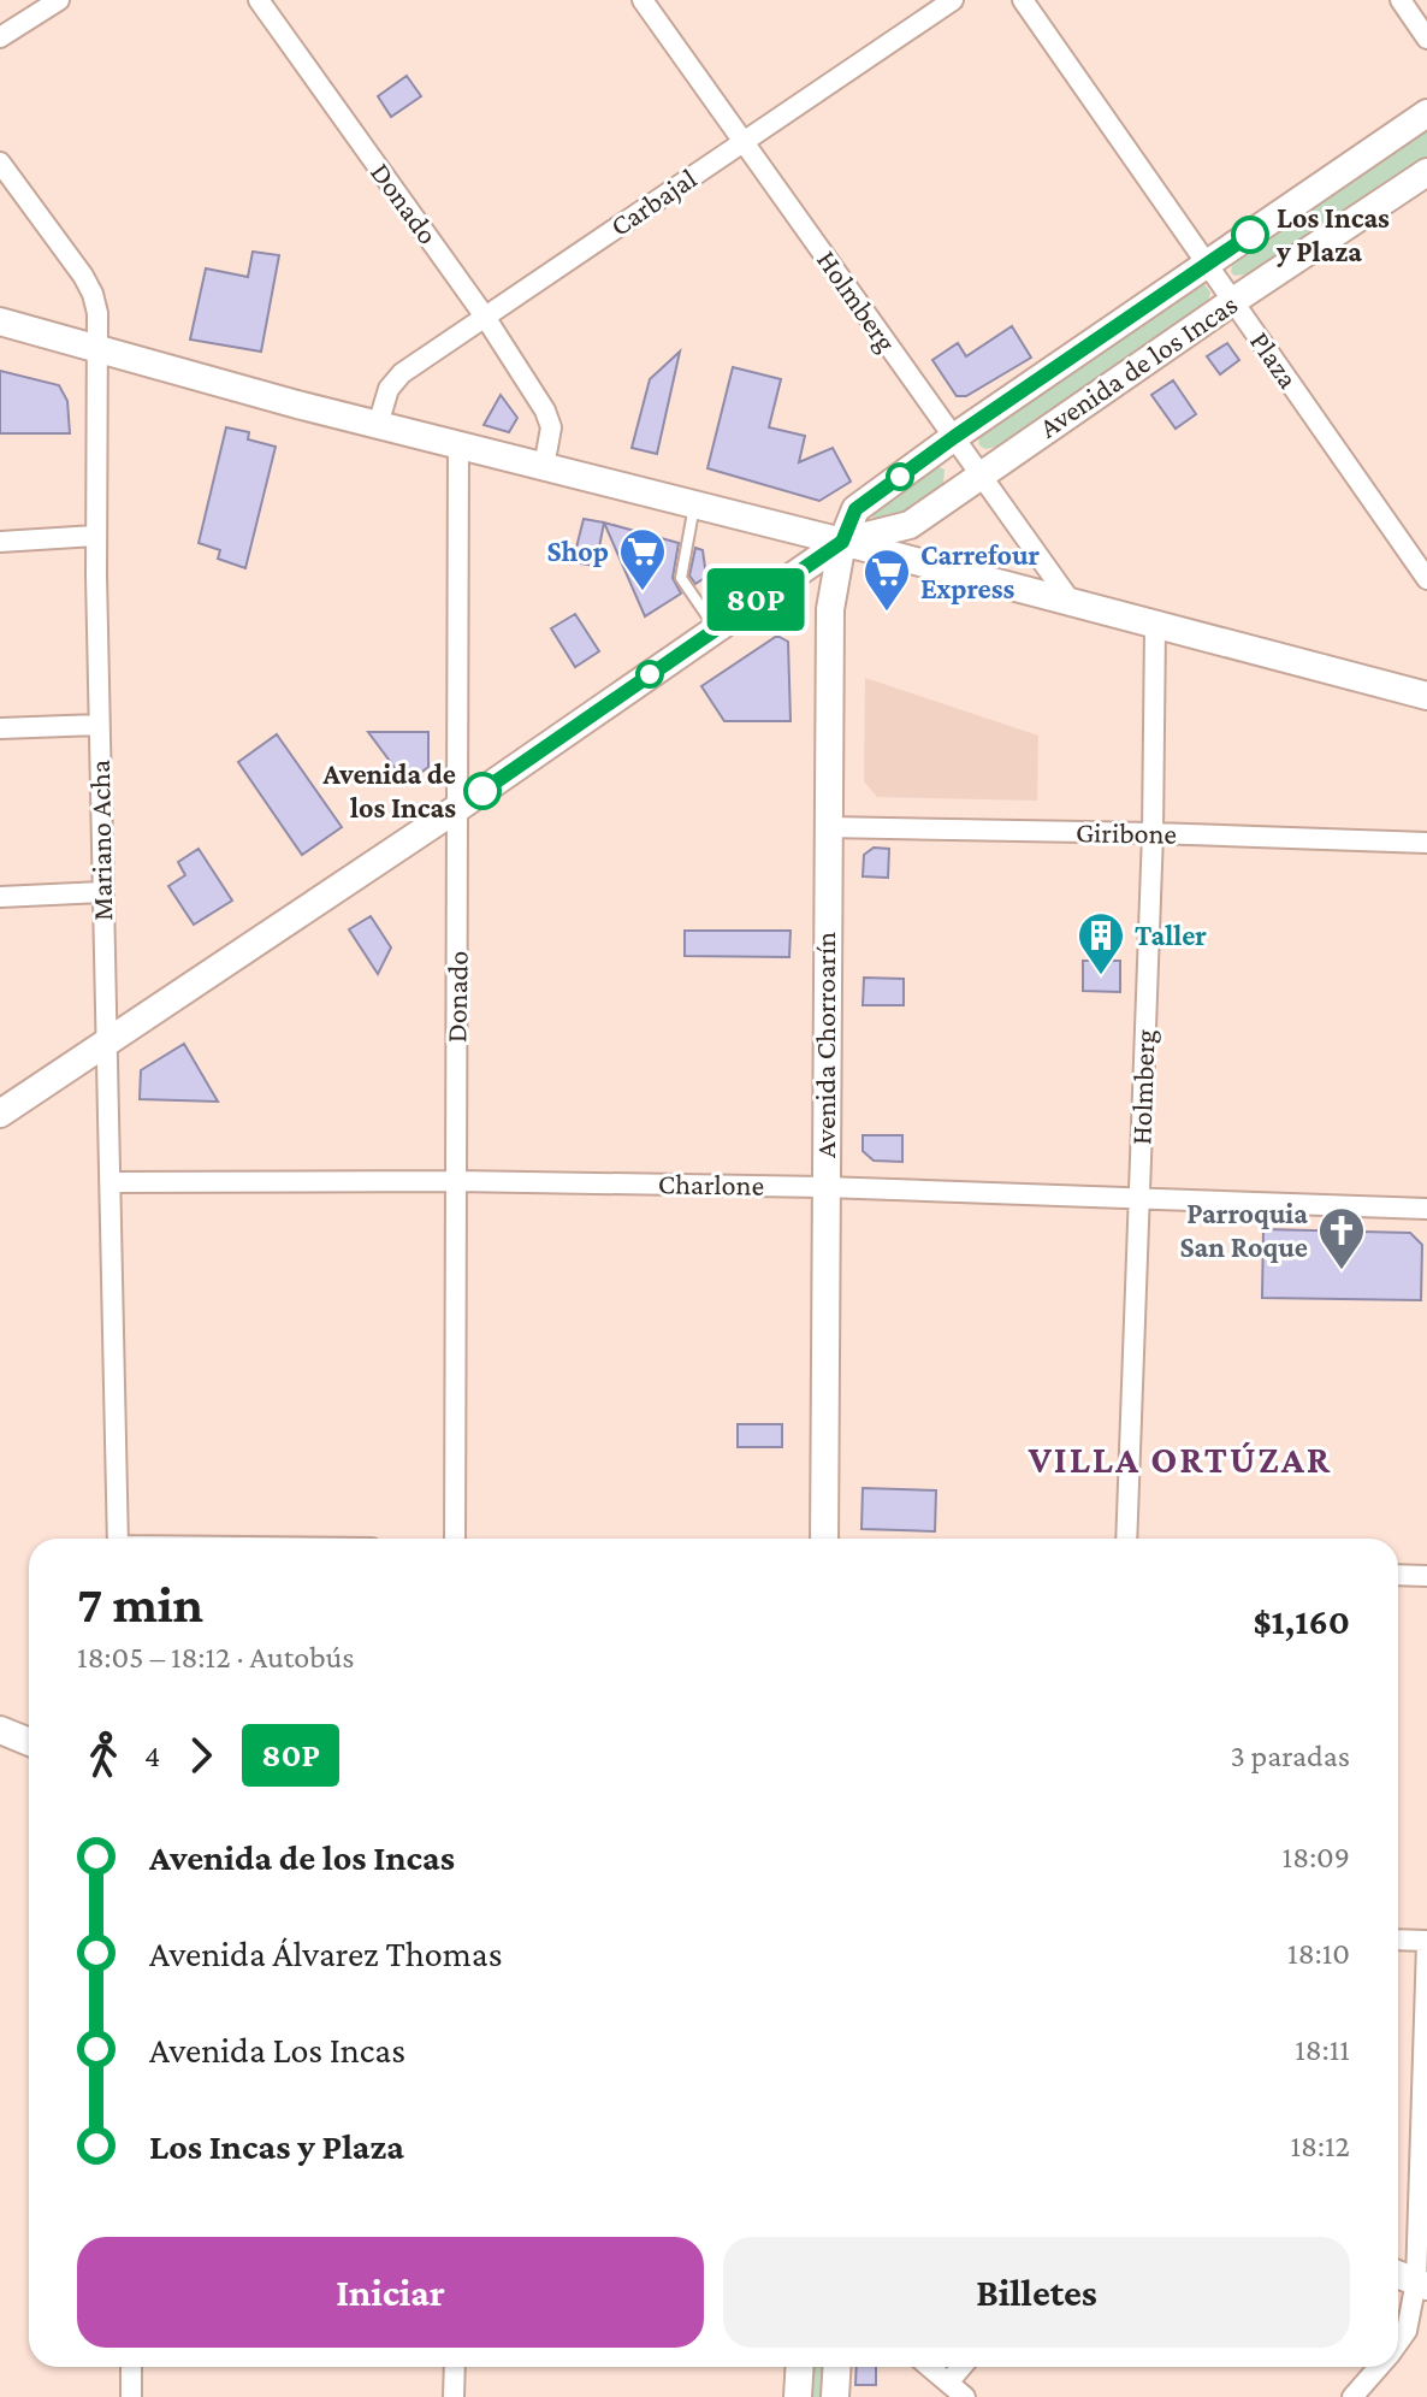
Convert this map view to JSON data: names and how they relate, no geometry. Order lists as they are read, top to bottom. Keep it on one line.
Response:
{"streets":{"main road":["Avenida de los Incas","Avenida Chorroarín"],"street":["Carbajal","Donado","Holmberg","Plaza","Giribone","Mariano Acha","Charlone"]},"crossings":[["Carbajal","Donado"],["Carbajal","Holmberg"],["Donado","Avenida de los Incas"],["Donado","Charlone"],["Holmberg","Avenida de los Incas"],["Holmberg","Giribone"],["Holmberg","Charlone"],["Plaza","Avenida de los Incas"],["Avenida de los Incas","Mariano Acha"],["Avenida de los Incas","Avenida Chorroarín"],["Giribone","Avenida Chorroarín"],["Mariano Acha","Charlone"],["Avenida Chorroarín","Charlone"]],"districts":["VILLA ORTÚZAR"],"places":{"other":["Los Incas y Plaza","Avenida de los Incas"],"supermarket":["Shop","Carrefour Express"],"building":["Taller"],"church":["Parroquia San Roque"]},"lines":["bus line 80P"],"page":{"on_map":"80P","heading":["7 min","18:05 – 18:12 · Autobús","$1,160"],"legs":["4","80P","3 paradas"],"list":[{"name":"Avenida de los Incas","value":"18:09"},{"name":"Avenida Álvarez Thomas","value":"18:10"},{"name":"Avenida Los Incas","value":"18:11"},{"name":"Los Incas y Plaza","value":"18:12"}],"buttons":["Iniciar","Billetes"]}}
